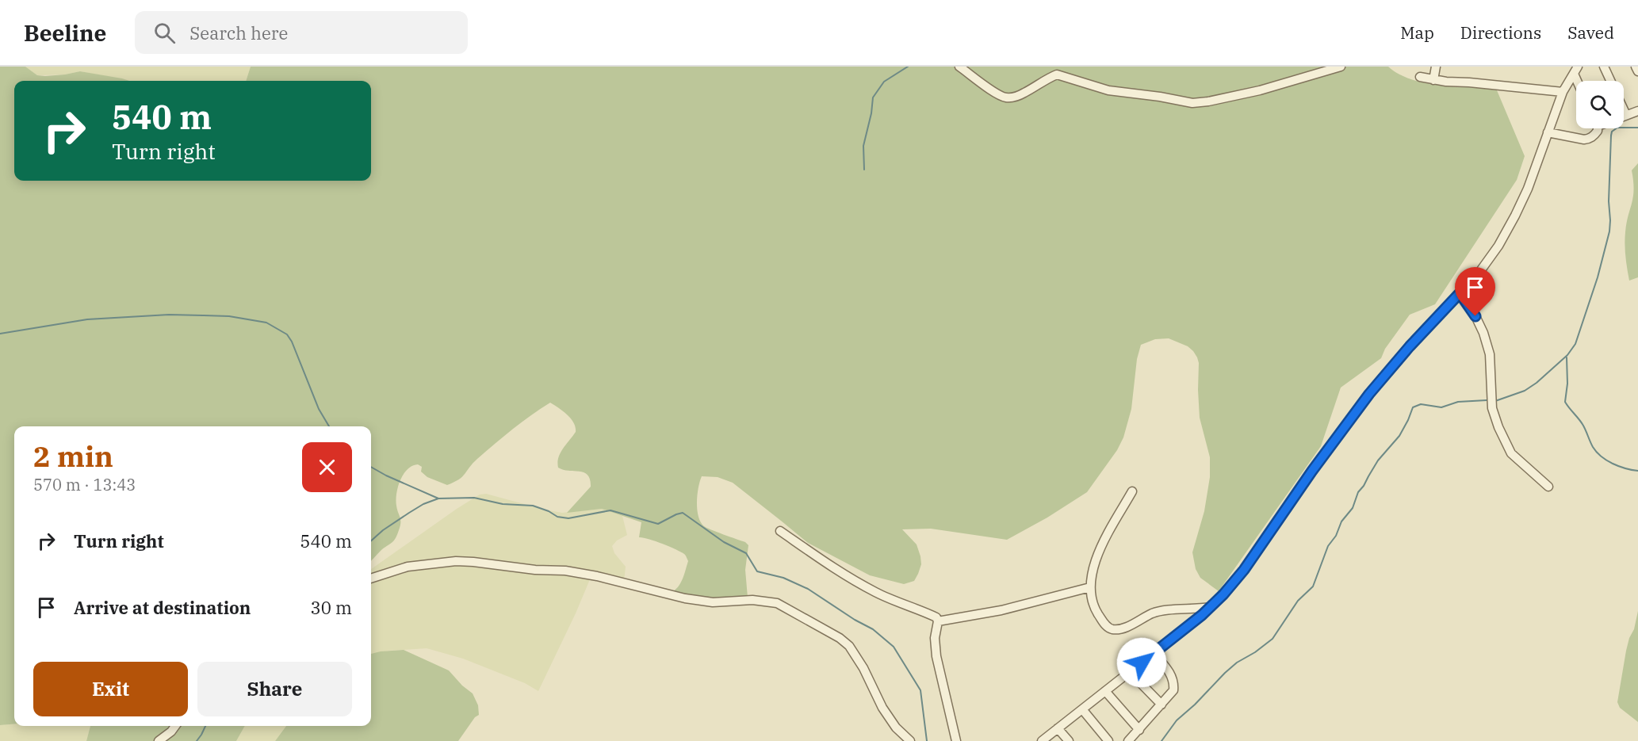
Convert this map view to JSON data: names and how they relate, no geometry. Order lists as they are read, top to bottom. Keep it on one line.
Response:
{"page":{"header":"Beeline","search":"Search here","nav":["Map","Directions","Saved"],"turn":["540 m","Turn right"],"heading":["2 min","570 m · 13:43"],"list":[{"name":"Turn right","value":"540 m"},{"name":"Arrive at destination","value":"30 m"}],"buttons":["Exit","Share"]}}
